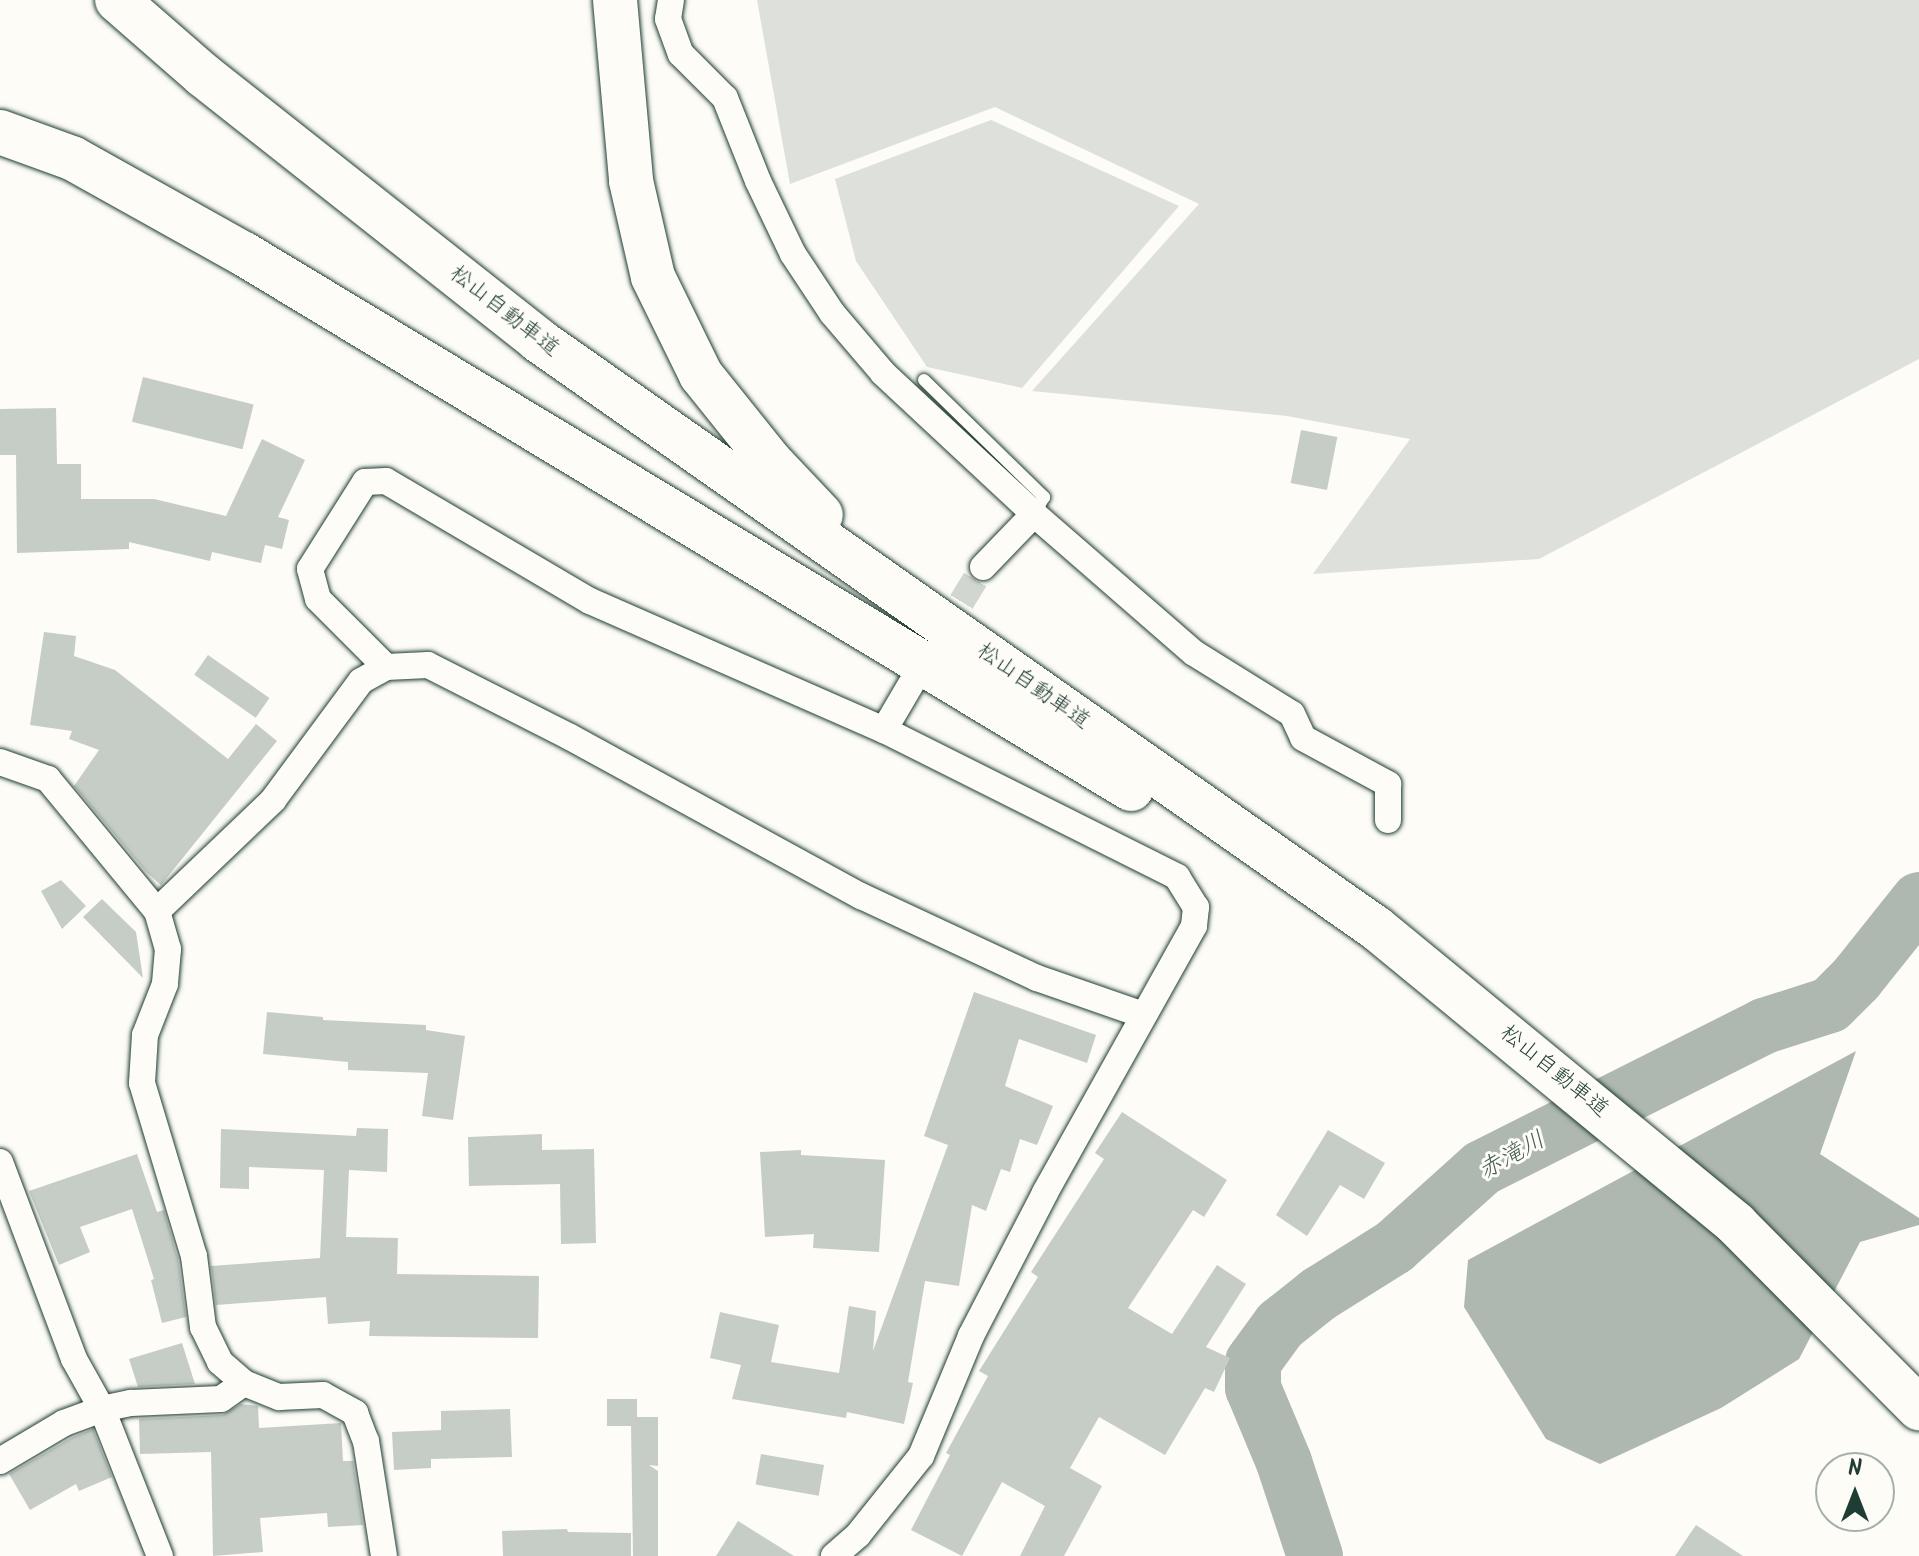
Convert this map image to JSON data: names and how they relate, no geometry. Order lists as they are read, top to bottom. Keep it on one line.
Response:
{"streets":{"highway":["松山自動車道"]},"water":["赤滝川"],"north":"top"}
